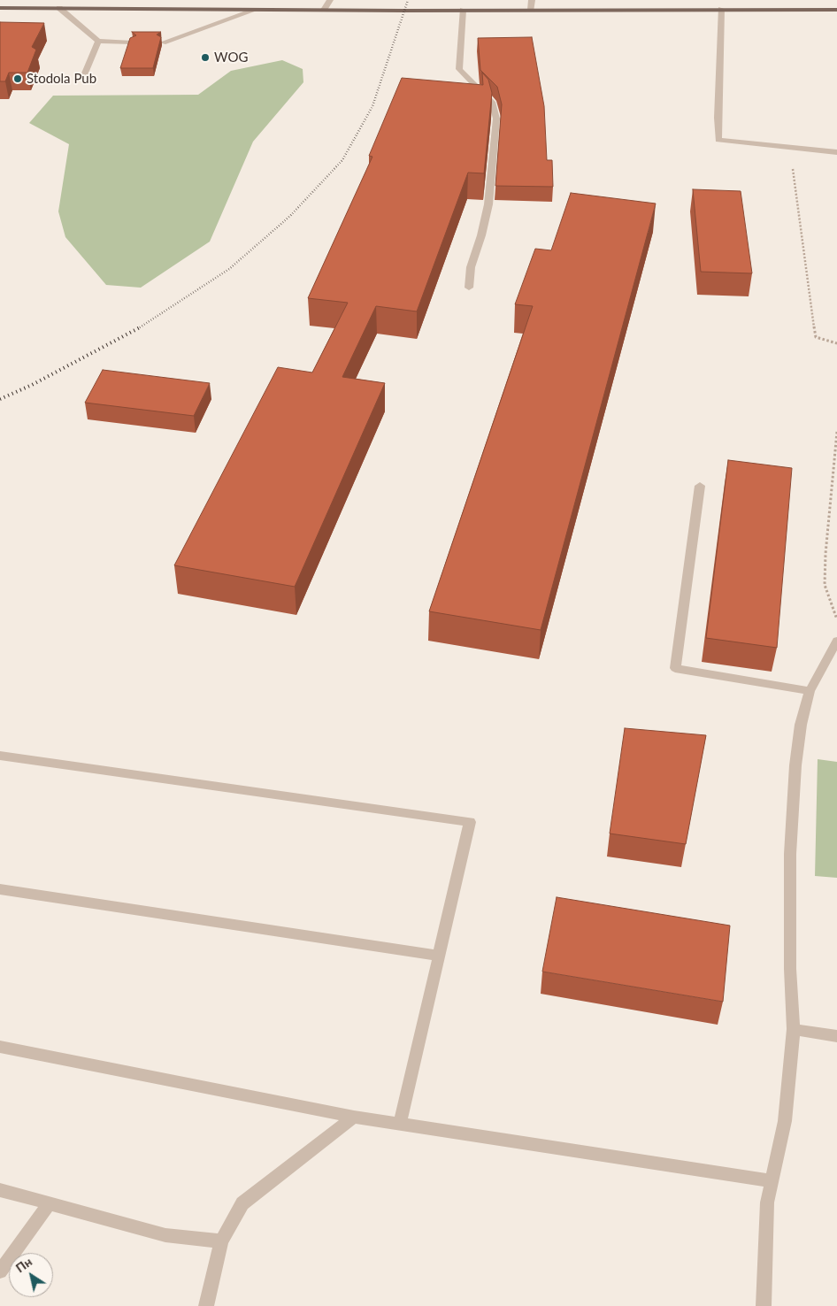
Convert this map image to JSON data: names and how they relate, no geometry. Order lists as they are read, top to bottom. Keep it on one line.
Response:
{"places":["WOG","Stodola Pub"],"north":"top left"}
